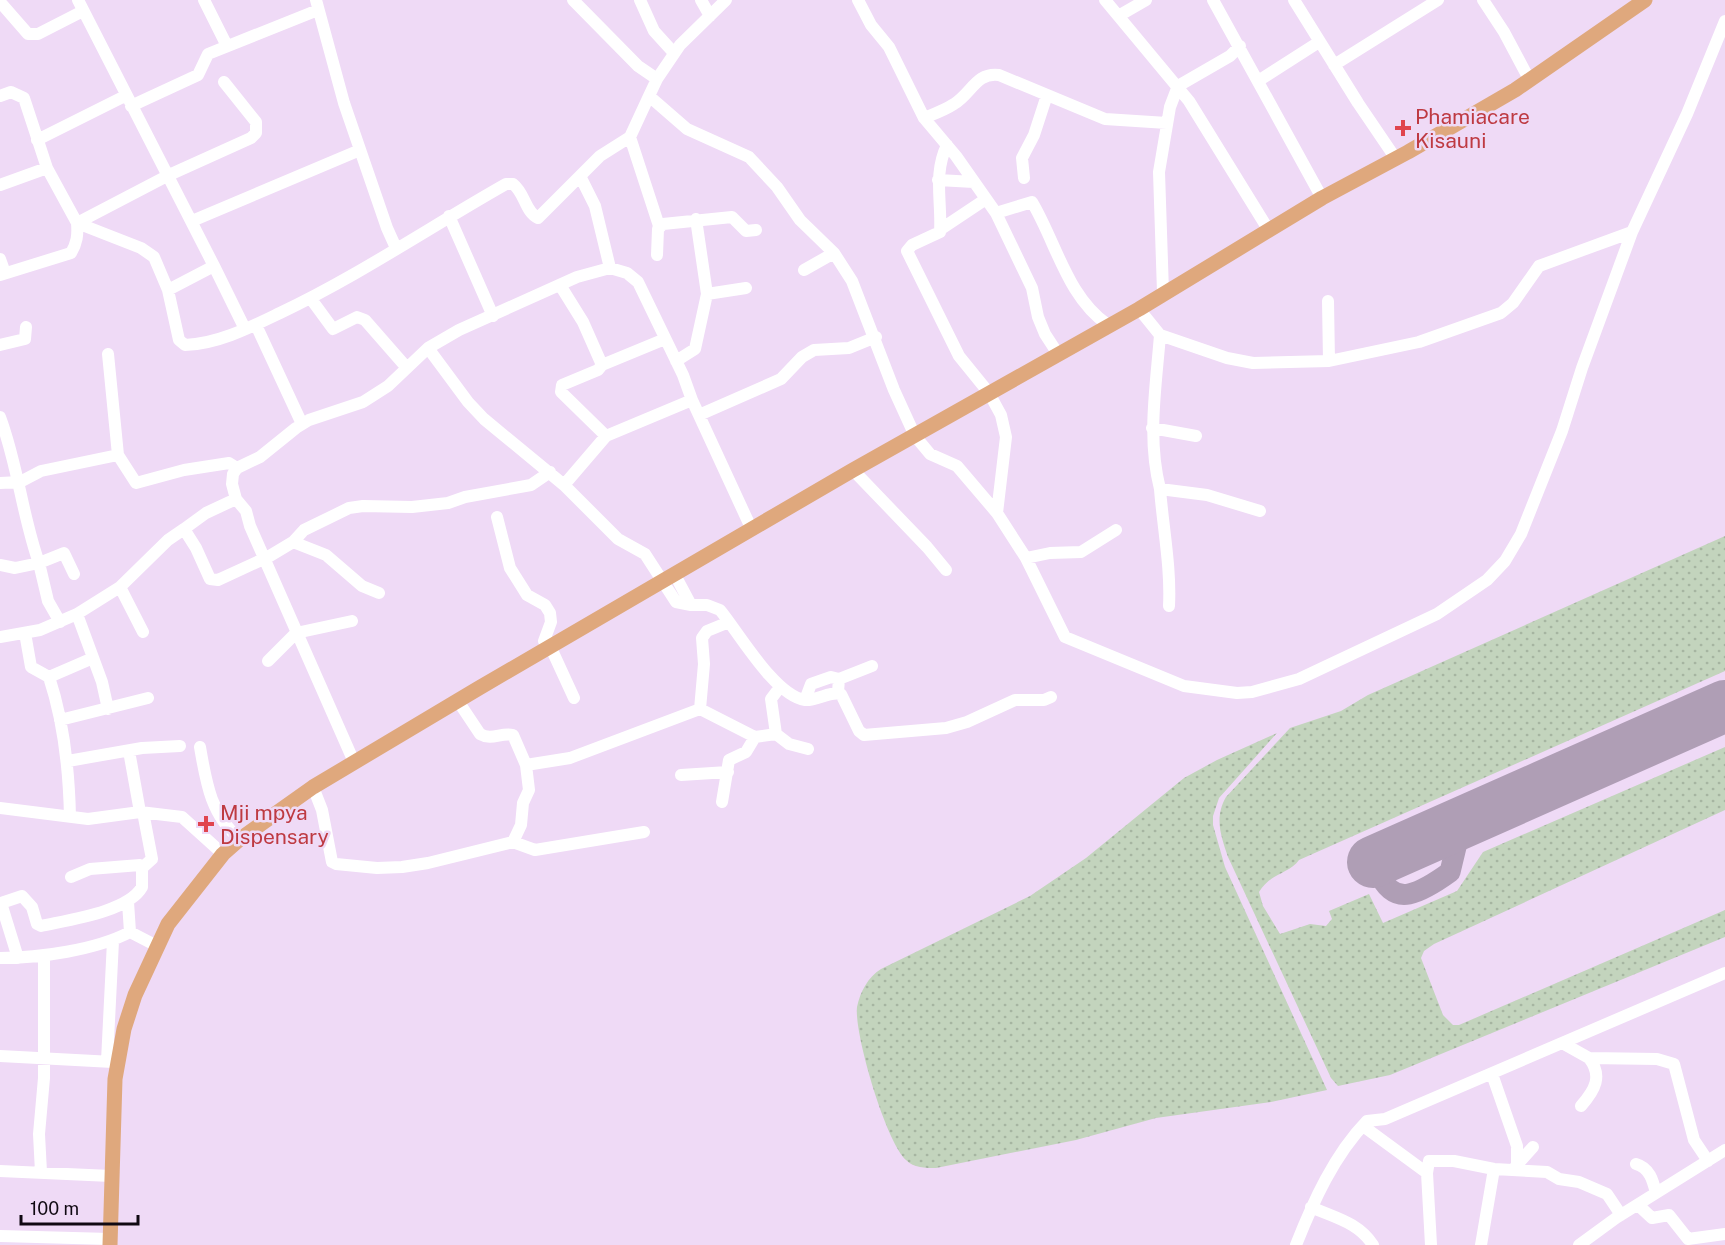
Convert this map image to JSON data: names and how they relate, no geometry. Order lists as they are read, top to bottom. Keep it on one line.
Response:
{"places":{"health":["Phamiacare Kisauni","Mji mpya Dispensary"]},"scale_bar":"100 m"}
